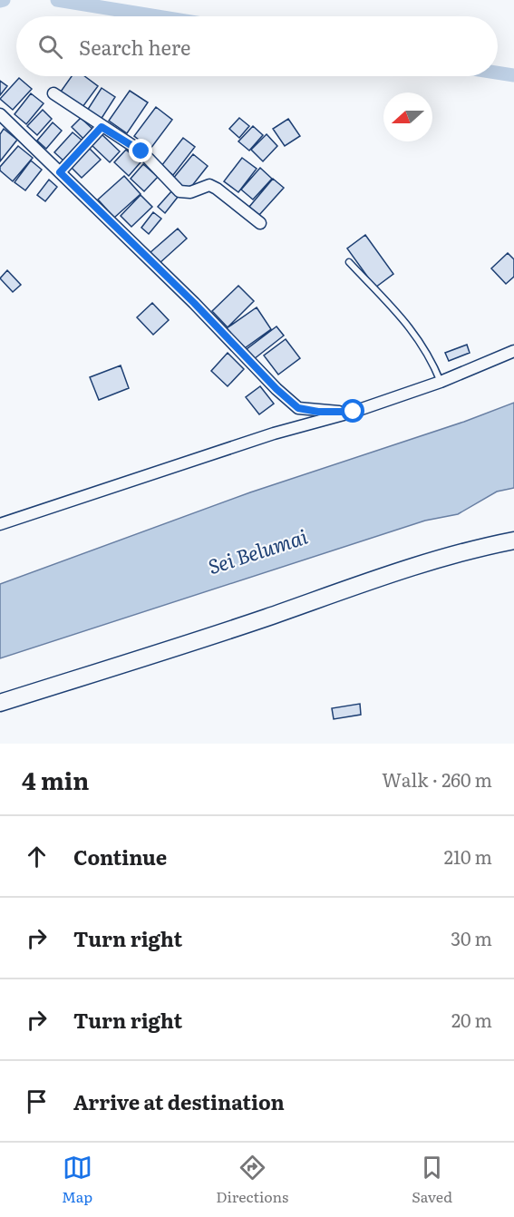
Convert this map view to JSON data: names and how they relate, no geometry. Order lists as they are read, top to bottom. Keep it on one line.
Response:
{"water":["Sei Belumai"],"north":"left","page":{"search":"Search here","heading":["4 min","Walk · 260 m"],"list":[["Continue","210 m"],["Turn right","30 m"],["Turn right","20 m"],"Arrive at destination"],"nav":["Map","Directions","Saved"]}}
